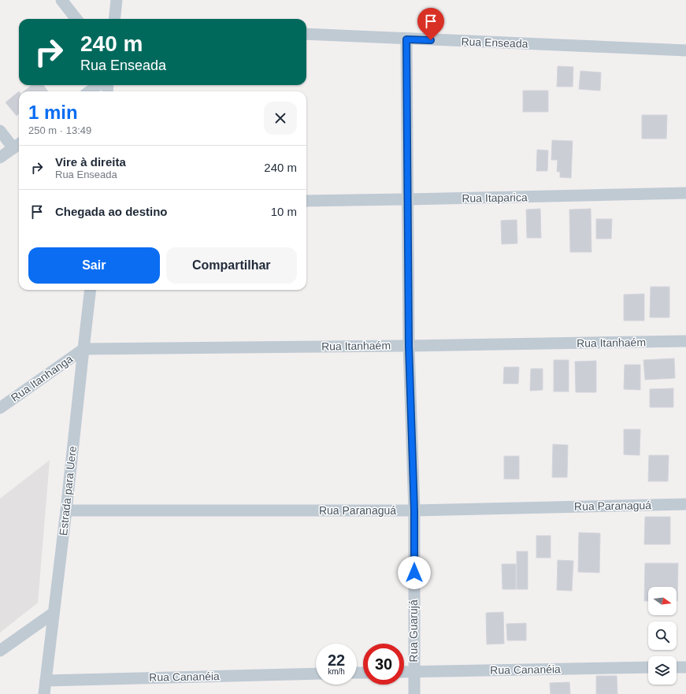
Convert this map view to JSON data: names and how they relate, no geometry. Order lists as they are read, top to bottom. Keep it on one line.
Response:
{"streets":{"street":["Rua Enseada","Rua Itaparica","Rua Itanhaém","Rua Itanhanga","Estrada para Uere","Rua Paranaguá","Rua Guarujá","Rua Cananéia"]},"crossings":[["Rua Enseada","Rua Guarujá"],["Rua Itaparica","Rua Guarujá"],["Rua Itanhaém","Rua Itanhanga"],["Rua Itanhaém","Estrada para Uere"],["Rua Itanhaém","Rua Guarujá"],["Rua Itanhanga","Estrada para Uere"],["Estrada para Uere","Rua Paranaguá"],["Estrada para Uere","Rua Cananéia"],["Rua Paranaguá","Rua Guarujá"],["Rua Guarujá","Rua Cananéia"]],"north":"right","page":{"turn":["240 m","Rua Enseada"],"heading":["1 min","250 m · 13:49"],"list":[{"name":"Vire à direita","note":"Rua Enseada","value":"240 m"},{"name":"Chegada ao destino","value":"10 m"}],"buttons":["Sair","Compartilhar"],"speed":"22 km/h","limit":"30"}}
